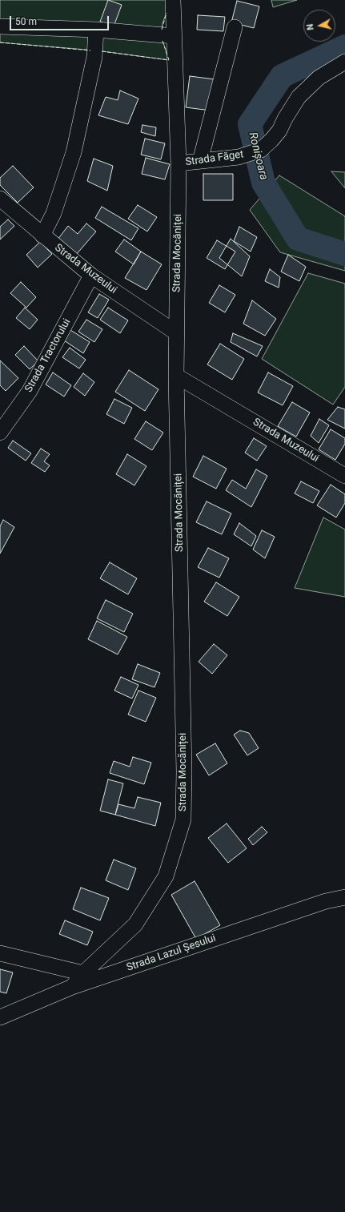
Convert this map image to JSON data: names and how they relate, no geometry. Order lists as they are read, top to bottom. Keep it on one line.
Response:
{"streets":{"street":["Strada Făget","Strada Mocăniței","Strada Muzeului","Strada Tractorului","Strada Lazul Șesului"]},"crossings":[["Strada Făget","Strada Mocăniței"],["Strada Mocăniței","Strada Muzeului"],["Strada Mocăniței","Strada Lazul Șesului"],["Strada Muzeului","Strada Tractorului"]],"water":["Ronișoara"],"scale_bar":"50 m","north":"left"}
